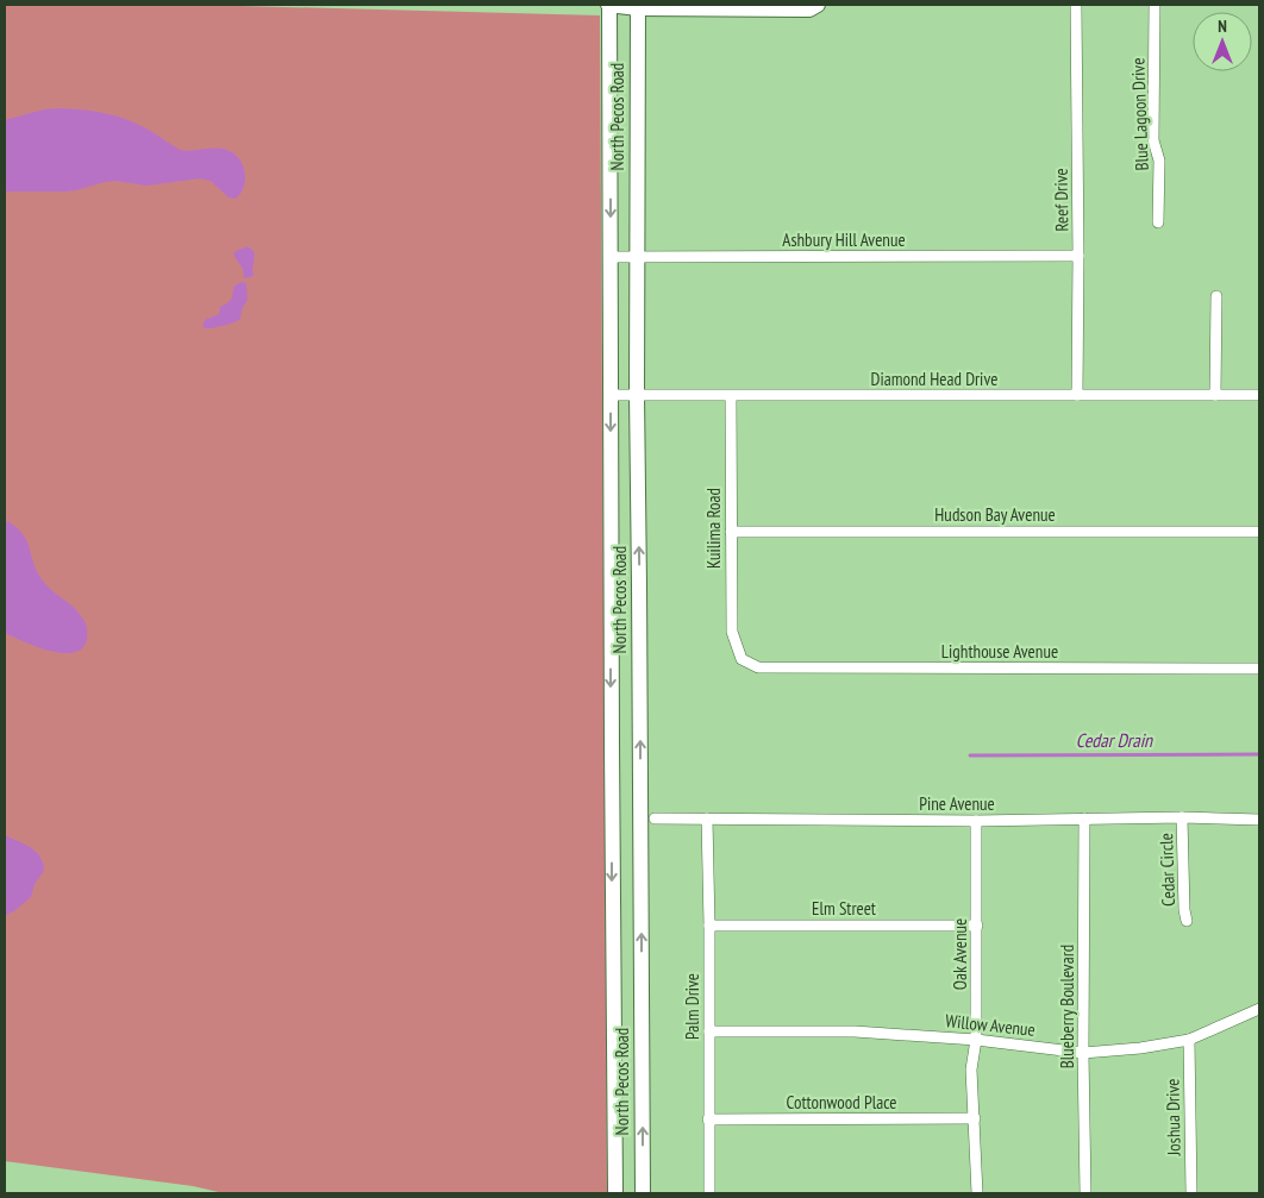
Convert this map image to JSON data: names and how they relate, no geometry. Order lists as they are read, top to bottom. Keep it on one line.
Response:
{"streets":{"main road":["North Pecos Road"],"street":["Blue Lagoon Drive","Reef Drive","Ashbury Hill Avenue","Diamond Head Drive","Hudson Bay Avenue","Kuilima Road","Lighthouse Avenue","Pine Avenue","Cedar Circle","Elm Street","Oak Avenue","Palm Drive","Blueberry Boulevard","Willow Avenue","Cottonwood Place","Joshua Drive"]},"crossings":[["North Pecos Road","Ashbury Hill Avenue"],["North Pecos Road","Diamond Head Drive"],["Reef Drive","Ashbury Hill Avenue"],["Reef Drive","Diamond Head Drive"],["Diamond Head Drive","Kuilima Road"],["Hudson Bay Avenue","Kuilima Road"],["Kuilima Road","Lighthouse Avenue"],["Pine Avenue","Cedar Circle"],["Pine Avenue","Oak Avenue"],["Pine Avenue","Palm Drive"],["Pine Avenue","Blueberry Boulevard"],["Elm Street","Oak Avenue"],["Elm Street","Palm Drive"],["Oak Avenue","Willow Avenue"],["Oak Avenue","Cottonwood Place"],["Palm Drive","Willow Avenue"],["Palm Drive","Cottonwood Place"],["Blueberry Boulevard","Willow Avenue"],["Willow Avenue","Joshua Drive"]],"water":["Cedar Drain"],"north":"top"}
